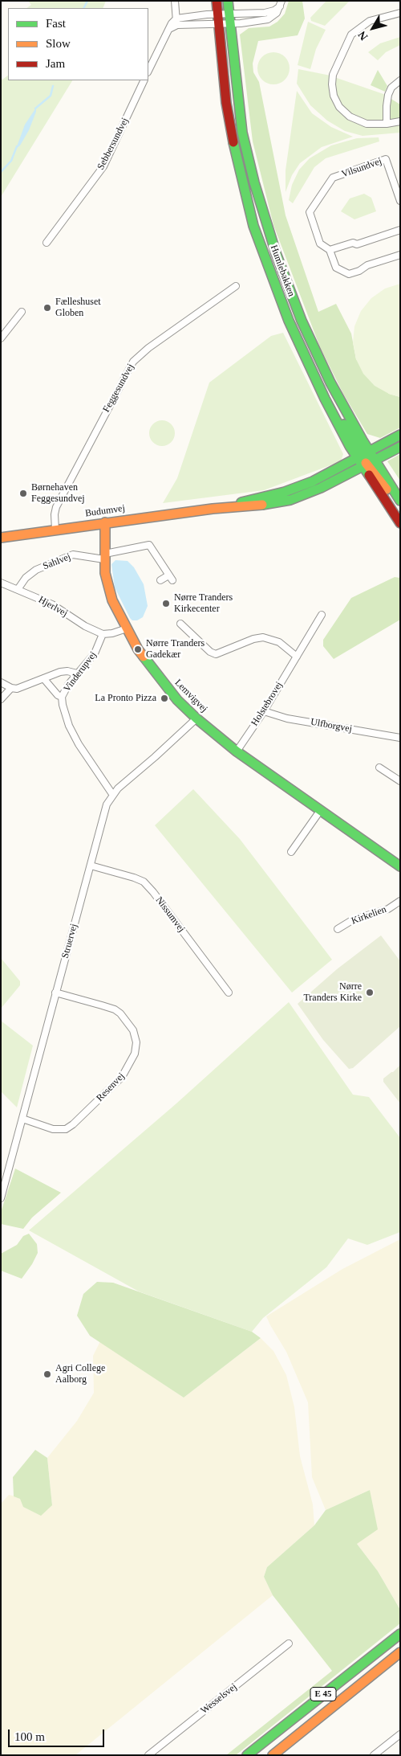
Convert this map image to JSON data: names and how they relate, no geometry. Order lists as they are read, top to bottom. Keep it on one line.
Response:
{"streets":{"main road":["Humlebakken","Budumvej","Lemvigvej","E 45"],"street":["Sebbersundvej","Vilsundvej","Feggesundvej","Sahlvej","Hjerlvej","Vinderupvej","Holstebrovej","Ulfborgvej","Nissumvej","Kirkelien","Struervej","Resenvej","Wesselsvej"]},"crossings":[["Humlebakken","Budumvej"],["Feggesundvej","Budumvej"],["Budumvej","Lemvigvej"],["Sahlvej","Hjerlvej"],["Sahlvej","Lemvigvej"],["Hjerlvej","Vinderupvej"],["Vinderupvej","Struervej"],["Lemvigvej","Holstebrovej"],["Lemvigvej","Struervej"],["Holstebrovej","Ulfborgvej"],["Nissumvej","Struervej"],["Struervej","Resenvej"]],"places":["Fælleshuset Globen","Børnehaven Feggesundvej","Nørre Tranders Kirkecenter","Nørre Tranders Gadekær","La Pronto Pizza","Nørre Tranders Kirke","Agri College Aalborg"],"legend":["Fast","Slow","Jam"],"scale_bar":"100 m","north":"bottom left"}
